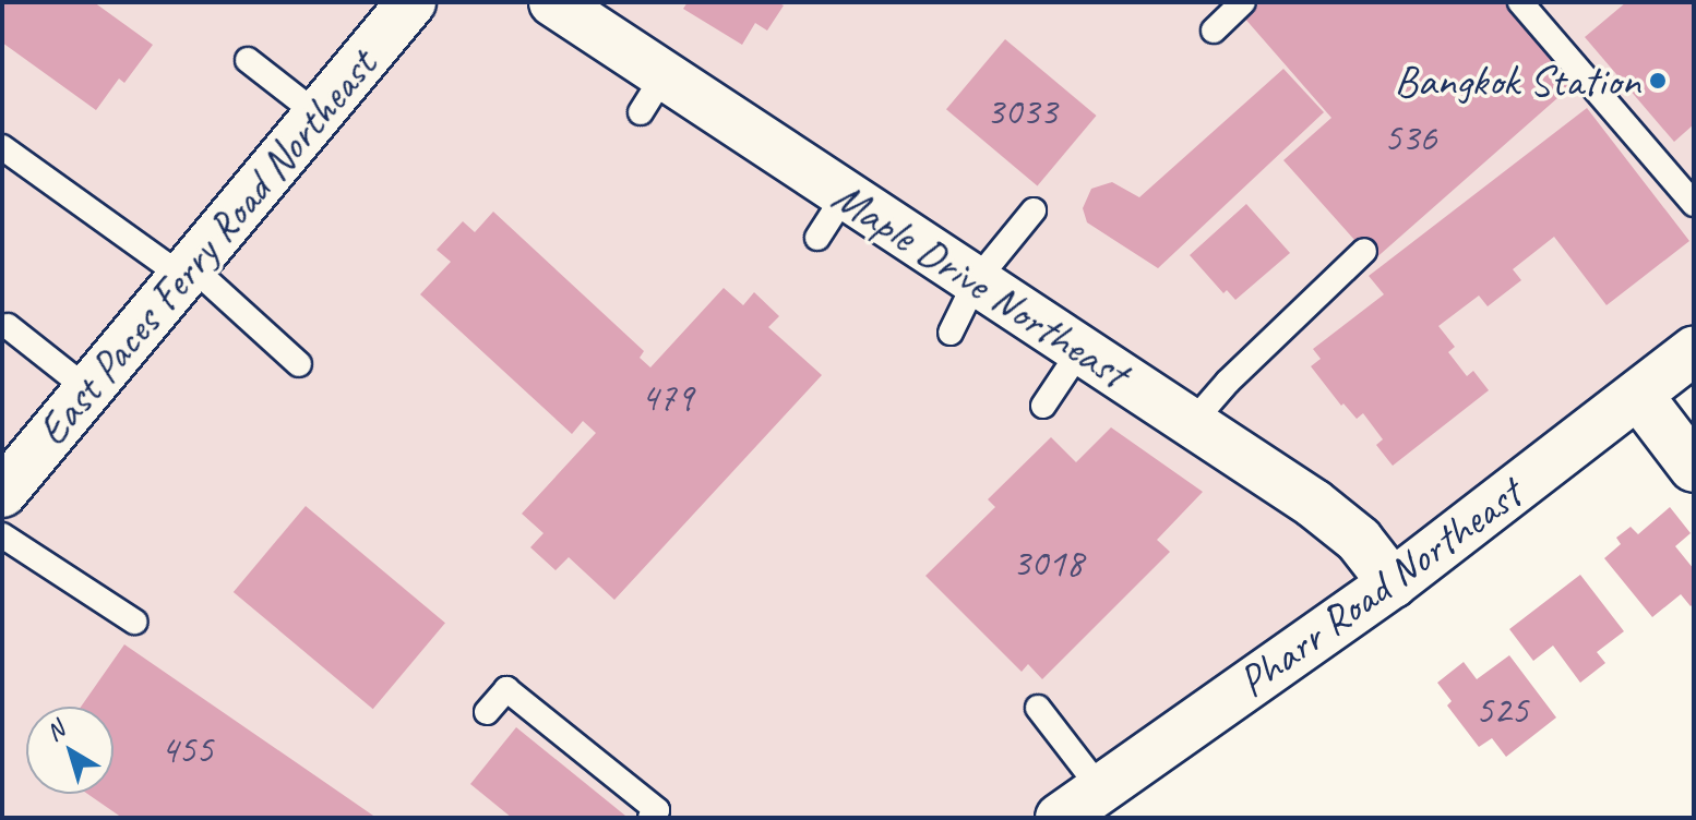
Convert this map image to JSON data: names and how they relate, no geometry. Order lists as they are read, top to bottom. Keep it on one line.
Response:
{"streets":{"street":["East Paces Ferry Road Northeast","Maple Drive Northeast","Pharr Road Northeast"]},"crossings":[["Maple Drive Northeast","Pharr Road Northeast"]],"places":["Bangkok Station"],"house_numbers":["3033","536","479","3018","525","455"],"north":"top left"}
